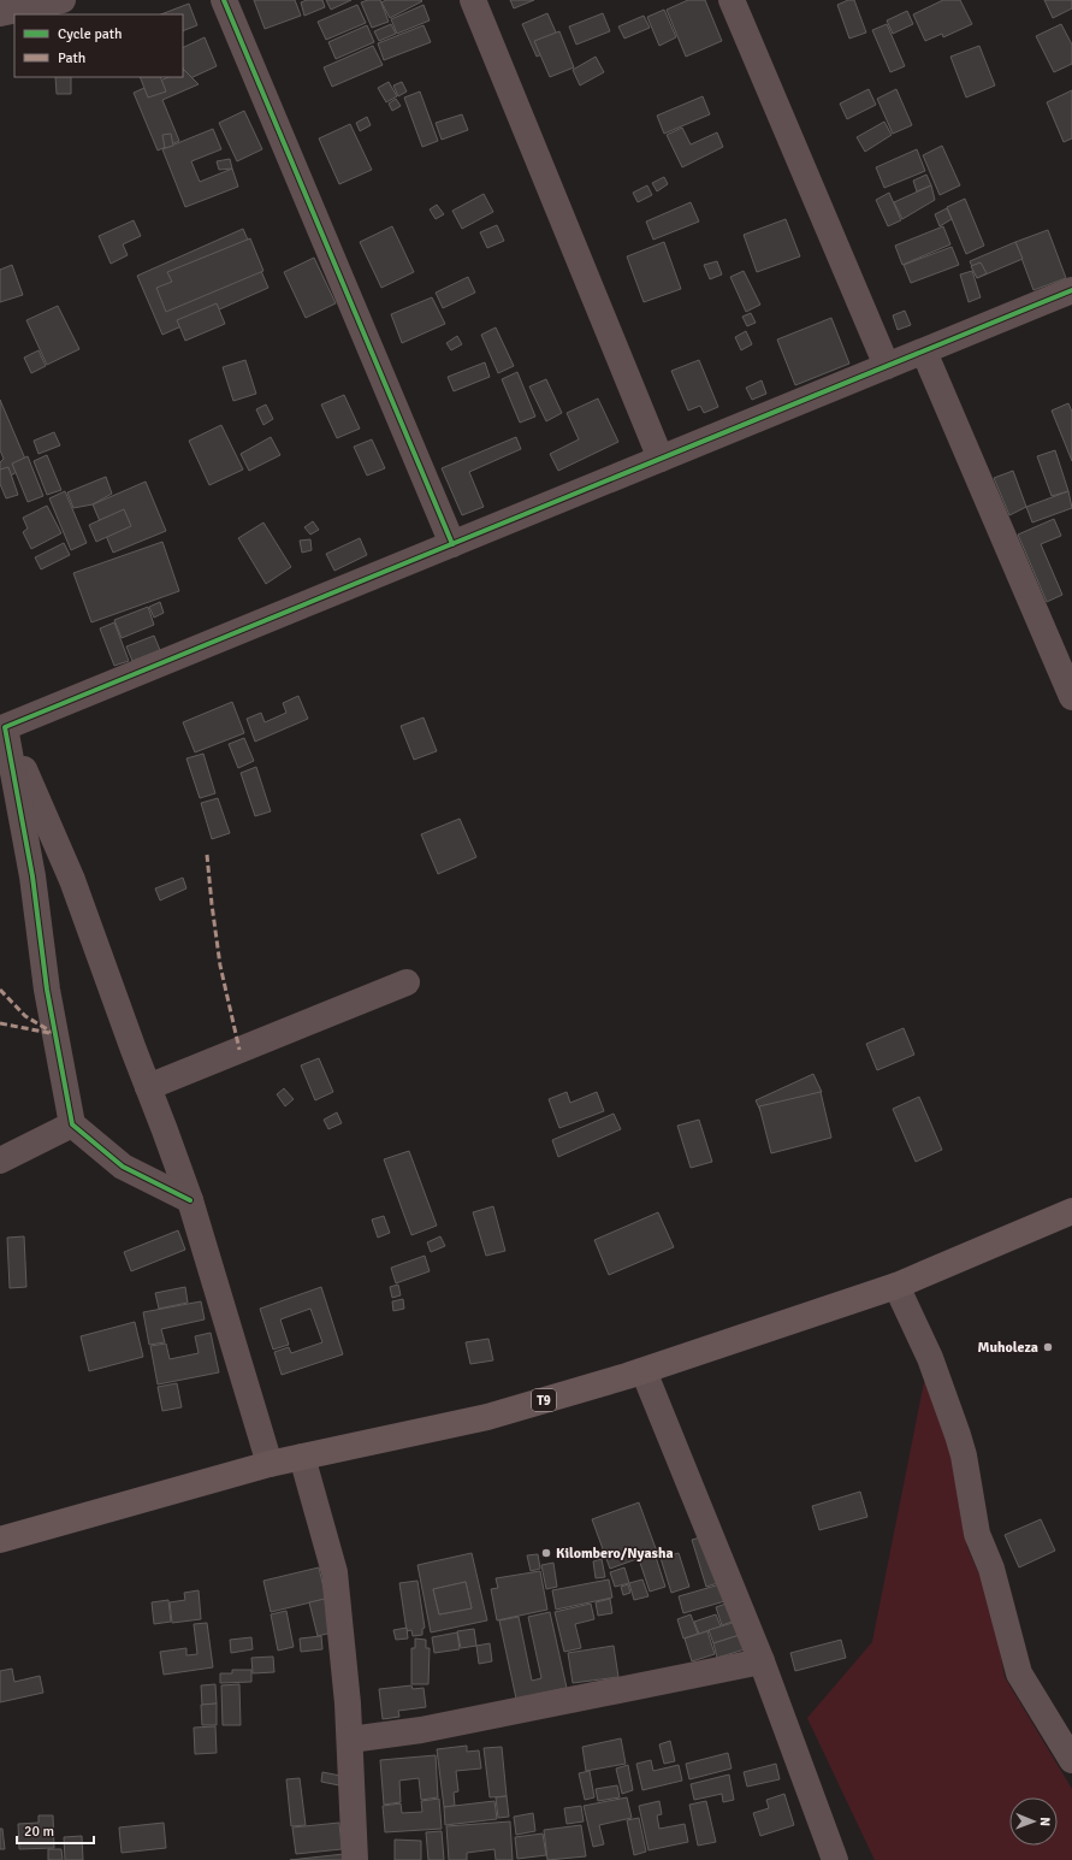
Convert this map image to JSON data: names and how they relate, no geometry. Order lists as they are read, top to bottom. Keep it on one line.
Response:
{"streets":{"highway":["T9"]},"places":["Muholeza","Kilombero/Nyasha"],"legend":["Cycle path","Path"],"scale_bar":"20 m","north":"right"}
